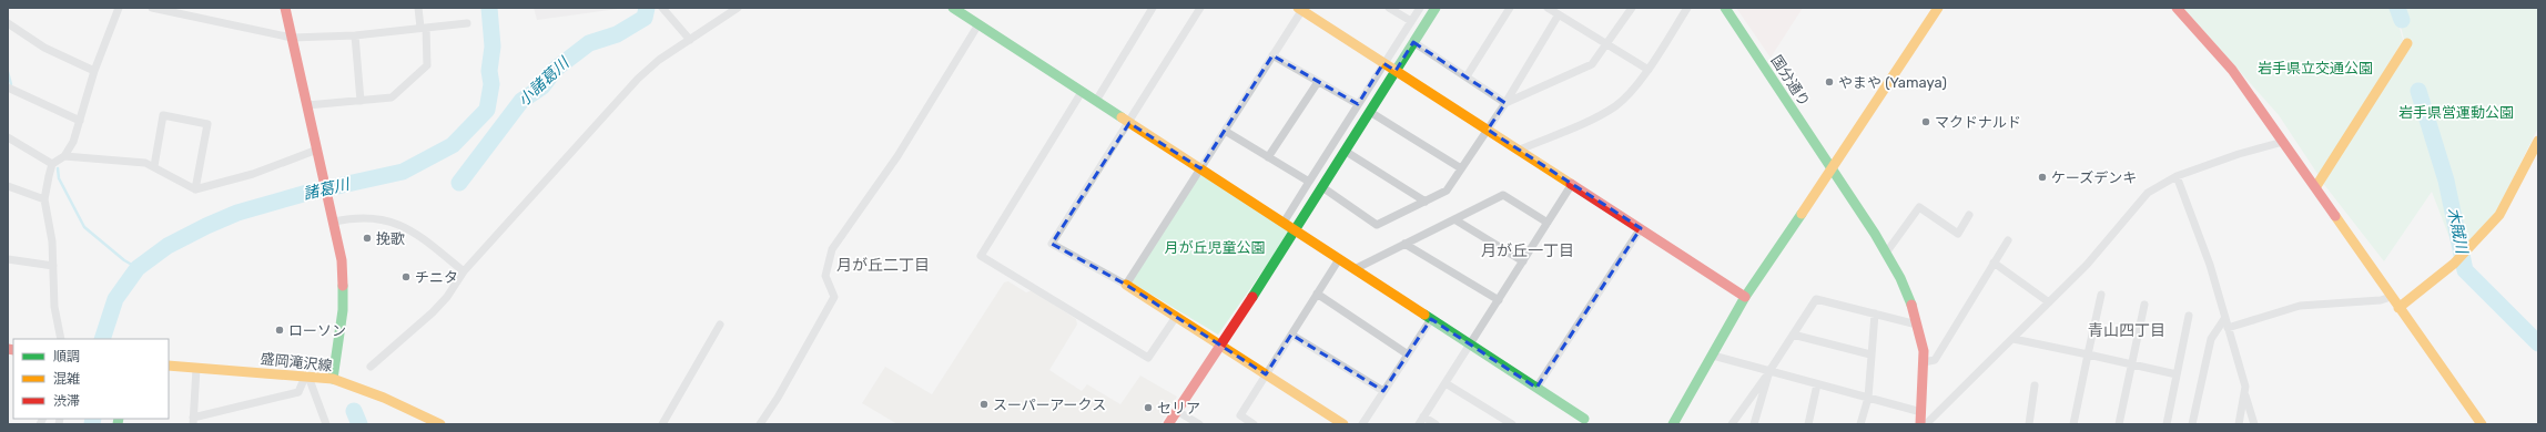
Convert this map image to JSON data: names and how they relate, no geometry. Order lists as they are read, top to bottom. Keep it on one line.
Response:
{"streets":{"street":["国分通り","盛岡滝沢線"]},"districts":["月が丘一丁目","月が丘二丁目","青山四丁目"],"water":["小諸葛川","諸葛川","木賊川"],"parks":["岩手県立交通公園","岩手県営運動公園","月が丘児童公園"],"places":["やまや (Yamaya)","マクドナルド","ケーズデンキ","挽歌","チニタ","ローソン","スーパーアークス","セリア"],"legend":["順調","混雑","渋滞"]}
